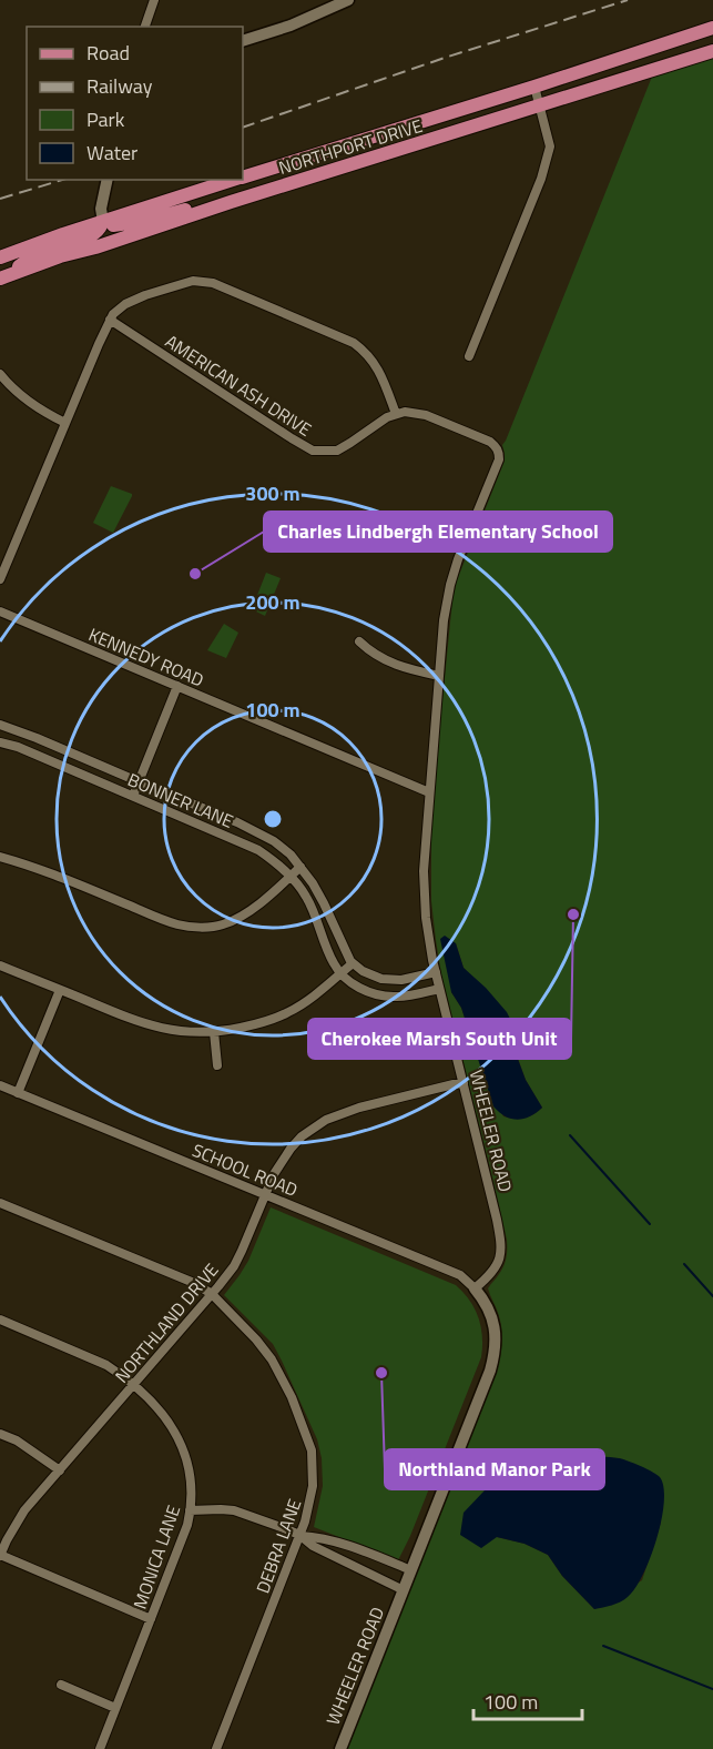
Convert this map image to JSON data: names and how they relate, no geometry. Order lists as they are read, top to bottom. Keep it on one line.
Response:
{"streets":{"main road":["NORTHPORT DRIVE"],"street":["AMERICAN ASH DRIVE","KENNEDY ROAD","BONNER LANE","WHEELER ROAD","SCHOOL ROAD","NORTHLAND DRIVE","DEBRA LANE","MONICA LANE"]},"crossings":[["AMERICAN ASH DRIVE","WHEELER ROAD"],["KENNEDY ROAD","WHEELER ROAD"],["WHEELER ROAD","SCHOOL ROAD"],["WHEELER ROAD","NORTHLAND DRIVE"],["SCHOOL ROAD","NORTHLAND DRIVE"],["NORTHLAND DRIVE","DEBRA LANE"],["NORTHLAND DRIVE","MONICA LANE"]],"places":["Charles Lindbergh Elementary School","Cherokee Marsh South Unit","Northland Manor Park"],"legend":["Road","Railway","Park","Water"],"scale_bar":"100 m","rings":["300 m","200 m","100 m"]}
